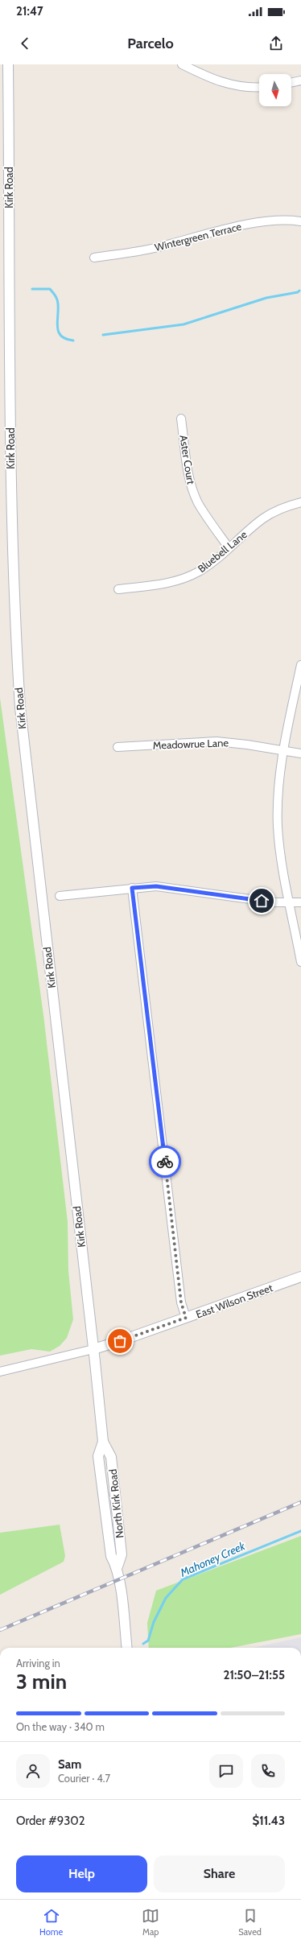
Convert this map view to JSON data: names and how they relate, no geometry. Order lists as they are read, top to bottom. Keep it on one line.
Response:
{"streets":{"street":["Kirk Road","Wintergreen Terrace","Aster Court","Bluebell Lane","Meadowrue Lane","East Wilson Street","North Kirk Road"]},"crossings":[["Kirk Road","East Wilson Street"],["Kirk Road","North Kirk Road"],["Aster Court","Bluebell Lane"],["East Wilson Street","North Kirk Road"]],"water":["Mahoney Creek"],"north":"bottom","page":{"status":"21:47","header":"Parcelo","heading":["3 min","Arriving in","21:50–21:55"],"panel":["Sam","Courier · 4.7","Order #9302","$11.43"],"bar":"On the way · 340 m","buttons":["Help","Share"],"tabs":["Home","Map","Saved"]}}
